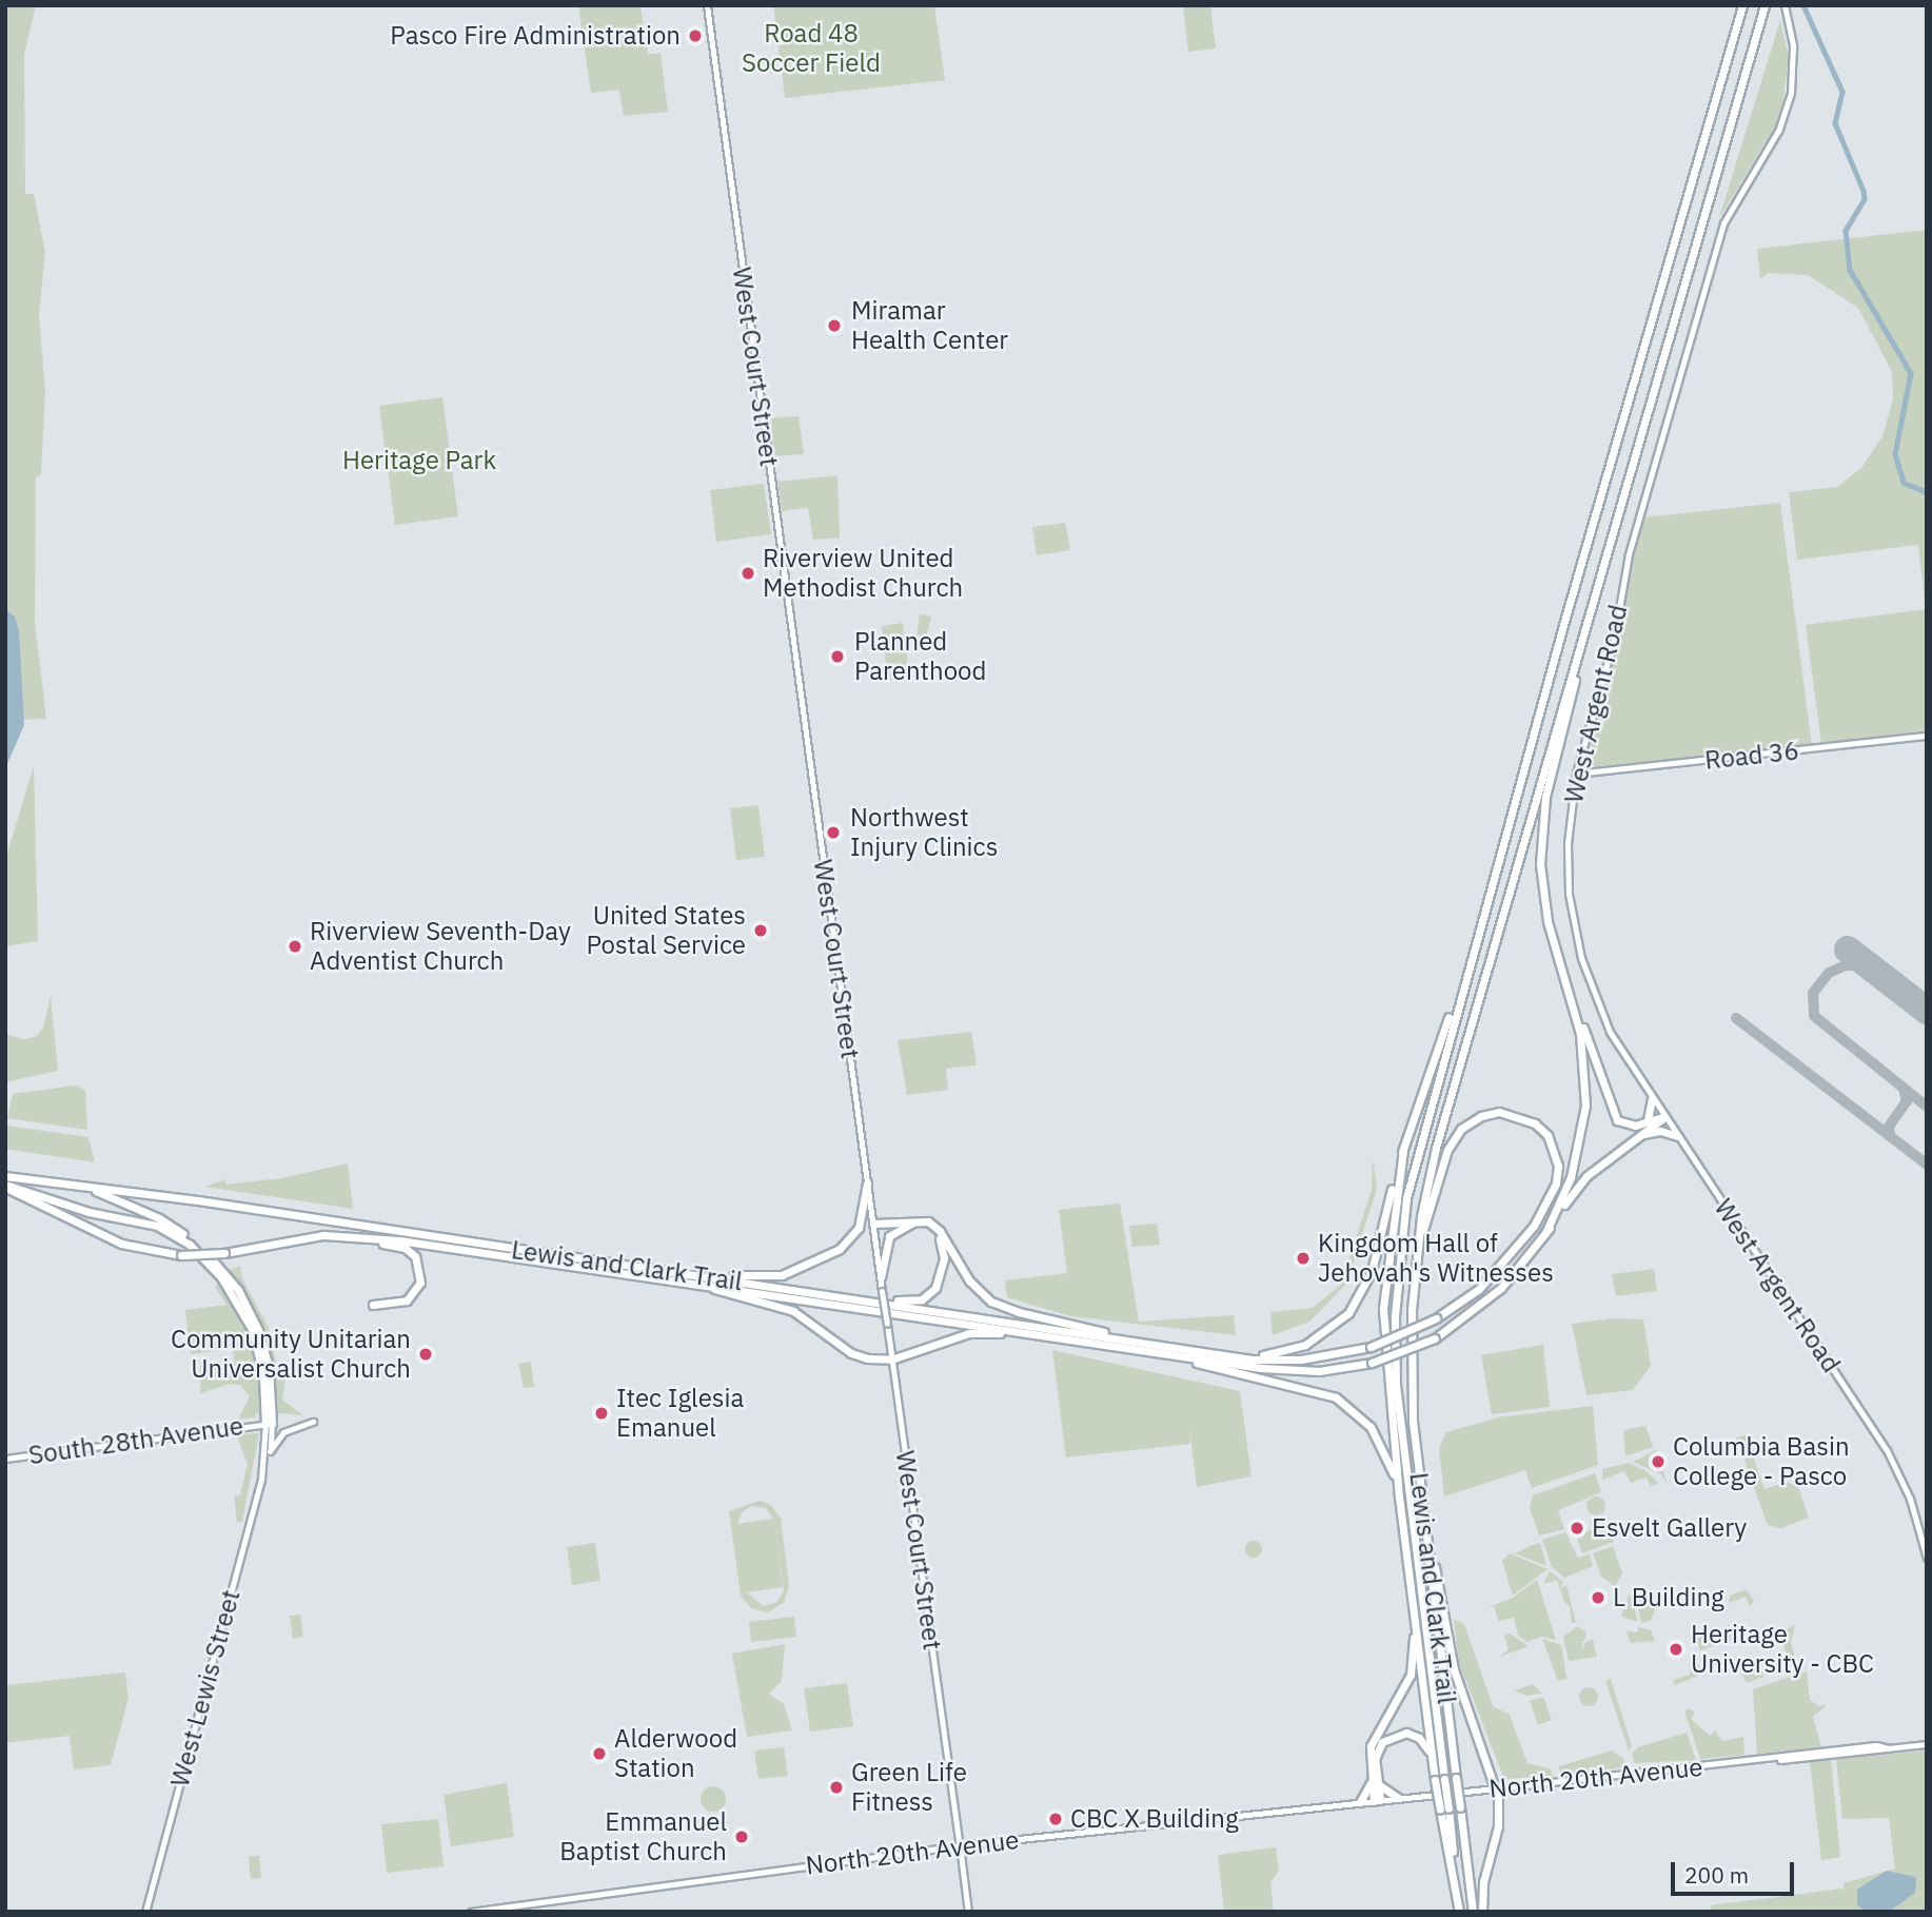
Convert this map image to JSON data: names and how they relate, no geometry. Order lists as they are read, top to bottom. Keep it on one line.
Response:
{"streets":{"highway":["Lewis and Clark Trail"],"main road":["West Court Street","West Argent Road","Road 36","South 28th Avenue","West Lewis Street","North 20th Avenue"]},"crossings":[["West Court Street","North 20th Avenue"],["West Argent Road","Road 36"],["South 28th Avenue","West Lewis Street"]],"parks":["Road 48 Soccer Field","Heritage Park"],"places":["Pasco Fire Administration","Miramar Health Center","Riverview United Methodist Church","Planned Parenthood","Northwest Injury Clinics","United States Postal Service","Riverview Seventh-Day Adventist Church","Kingdom Hall of Jehovah's Witnesses","Community Unitarian Universalist Church","Itec Iglesia Emanuel","Columbia Basin College - Pasco","Esvelt Gallery","L Building","Heritage University - CBC","Alderwood Station","Green Life Fitness","CBC X Building","Emmanuel Baptist Church"],"scale_bar":"200 m"}
